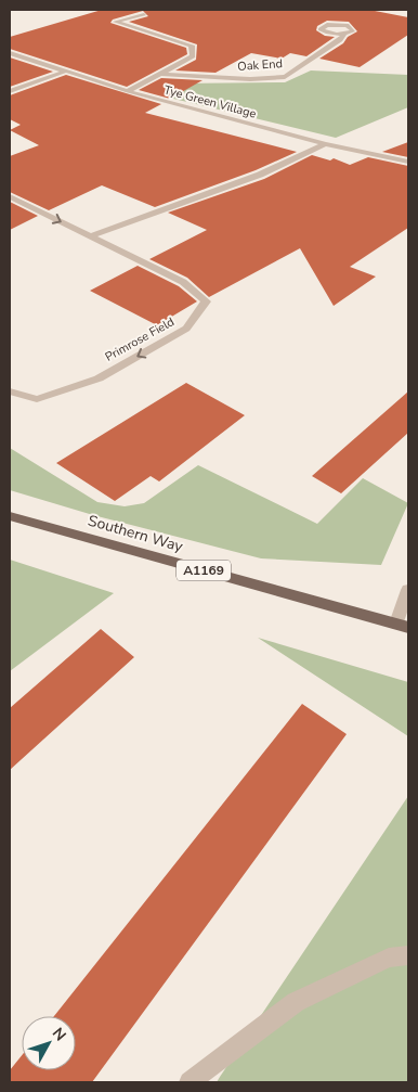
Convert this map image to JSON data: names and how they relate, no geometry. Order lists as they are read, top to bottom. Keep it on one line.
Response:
{"streets":{"main road":["Southern Way","A1169"],"street":["Oak End","Tye Green Village","Primrose Field"]},"north":"top right"}
